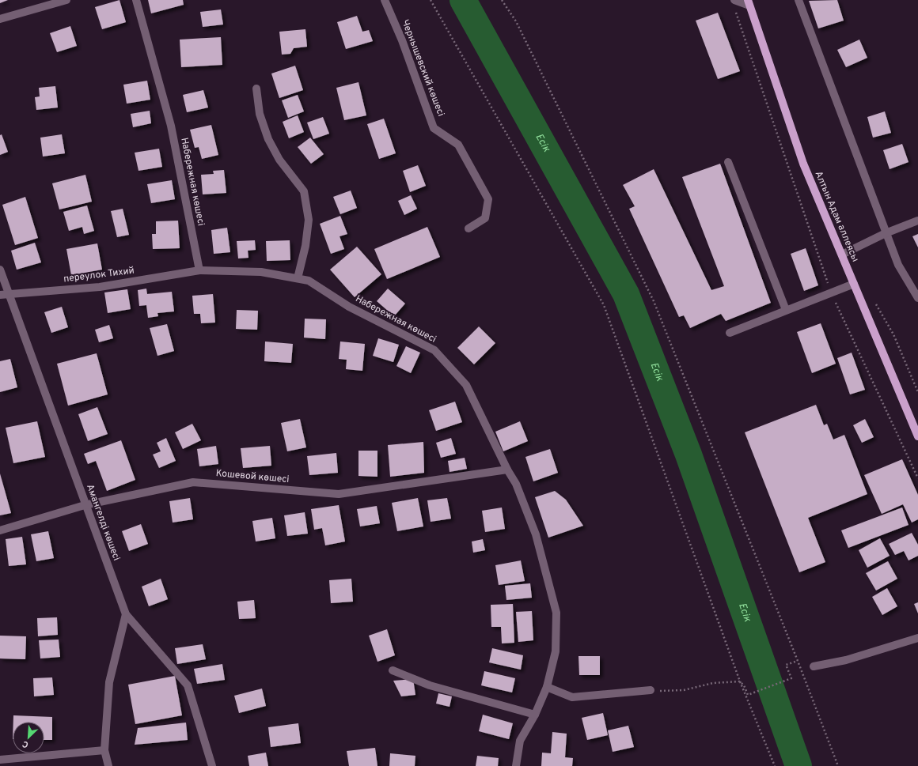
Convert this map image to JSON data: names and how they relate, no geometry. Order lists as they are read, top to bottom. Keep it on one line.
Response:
{"streets":{"main road":["Алтын Адам аллеясы"],"street":["Чернышевский көшесі","Набережная көшесі","переулок Тихий","Кошевой көшесі","Амангелді көшесі"]},"crossings":[["Набережная көшесі","переулок Тихий"],["Набережная көшесі","Кошевой көшесі"],["переулок Тихий","Амангелді көшесі"],["Кошевой көшесі","Амангелді көшесі"]],"water":["Есік"],"north":"bottom left"}
